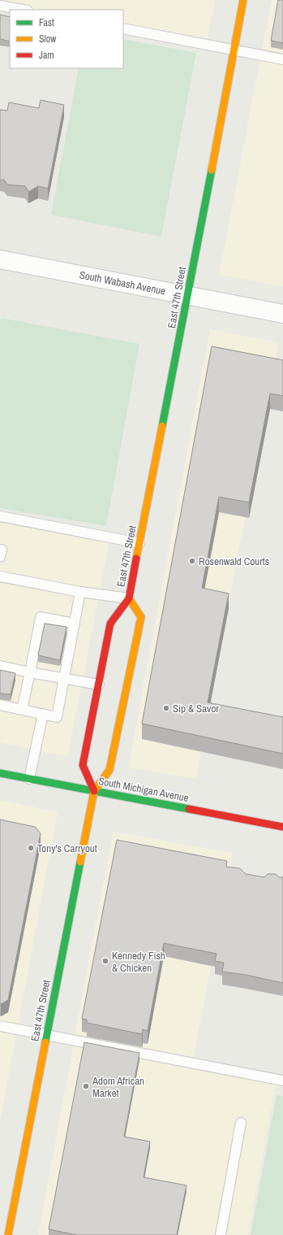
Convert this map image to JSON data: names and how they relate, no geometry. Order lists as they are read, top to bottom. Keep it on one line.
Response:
{"streets":{"main road":["East 47th Street","South Michigan Avenue"],"street":["South Wabash Avenue"]},"crossings":[["South Wabash Avenue","East 47th Street"],["East 47th Street","South Michigan Avenue"]],"places":["Rosenwald Courts","Sip & Savor","Tony's Carryout","Kennedy Fish & Chicken","Adom African Market"],"legend":["Fast","Slow","Jam"]}
